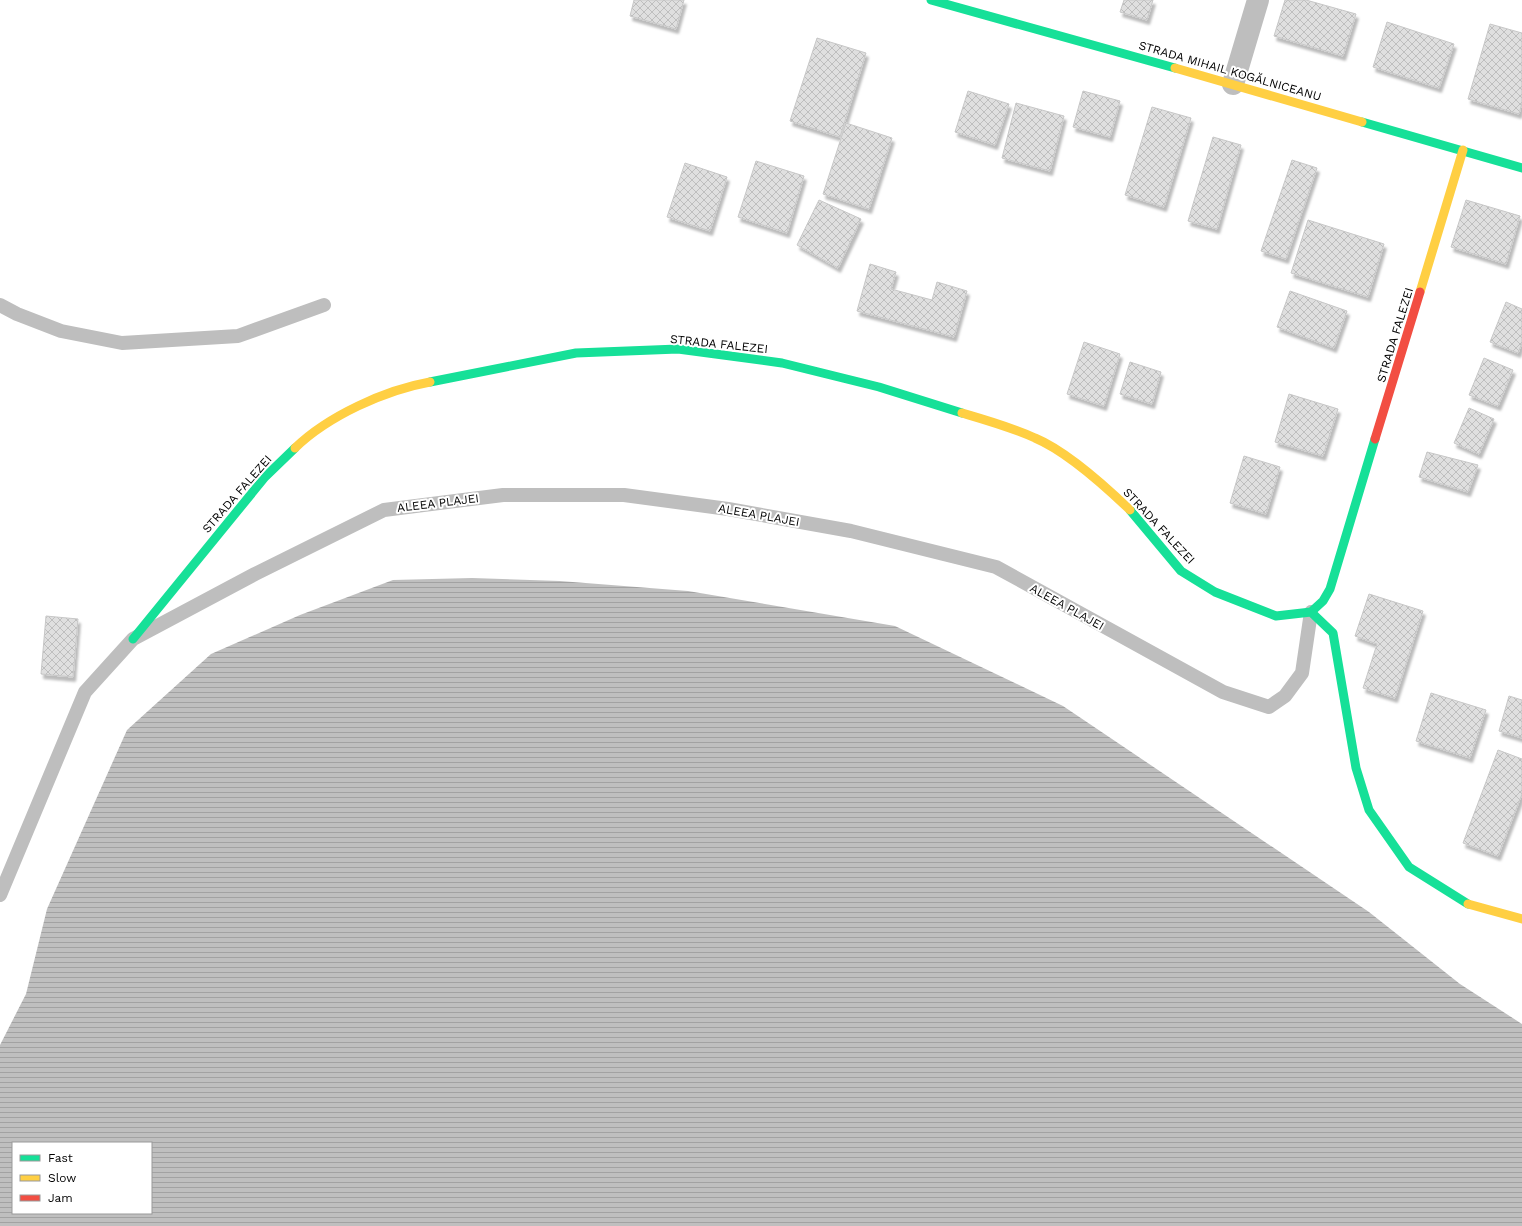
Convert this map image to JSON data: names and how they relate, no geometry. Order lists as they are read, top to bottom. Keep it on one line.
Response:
{"streets":{"main road":["STRADA MIHAIL KOGĂLNICEANU","STRADA FALEZEI"],"lane":["ALEEA PLAJEI"]},"crossings":[["STRADA MIHAIL KOGĂLNICEANU","STRADA FALEZEI"],["STRADA FALEZEI","ALEEA PLAJEI"]],"legend":["Fast","Slow","Jam"]}
